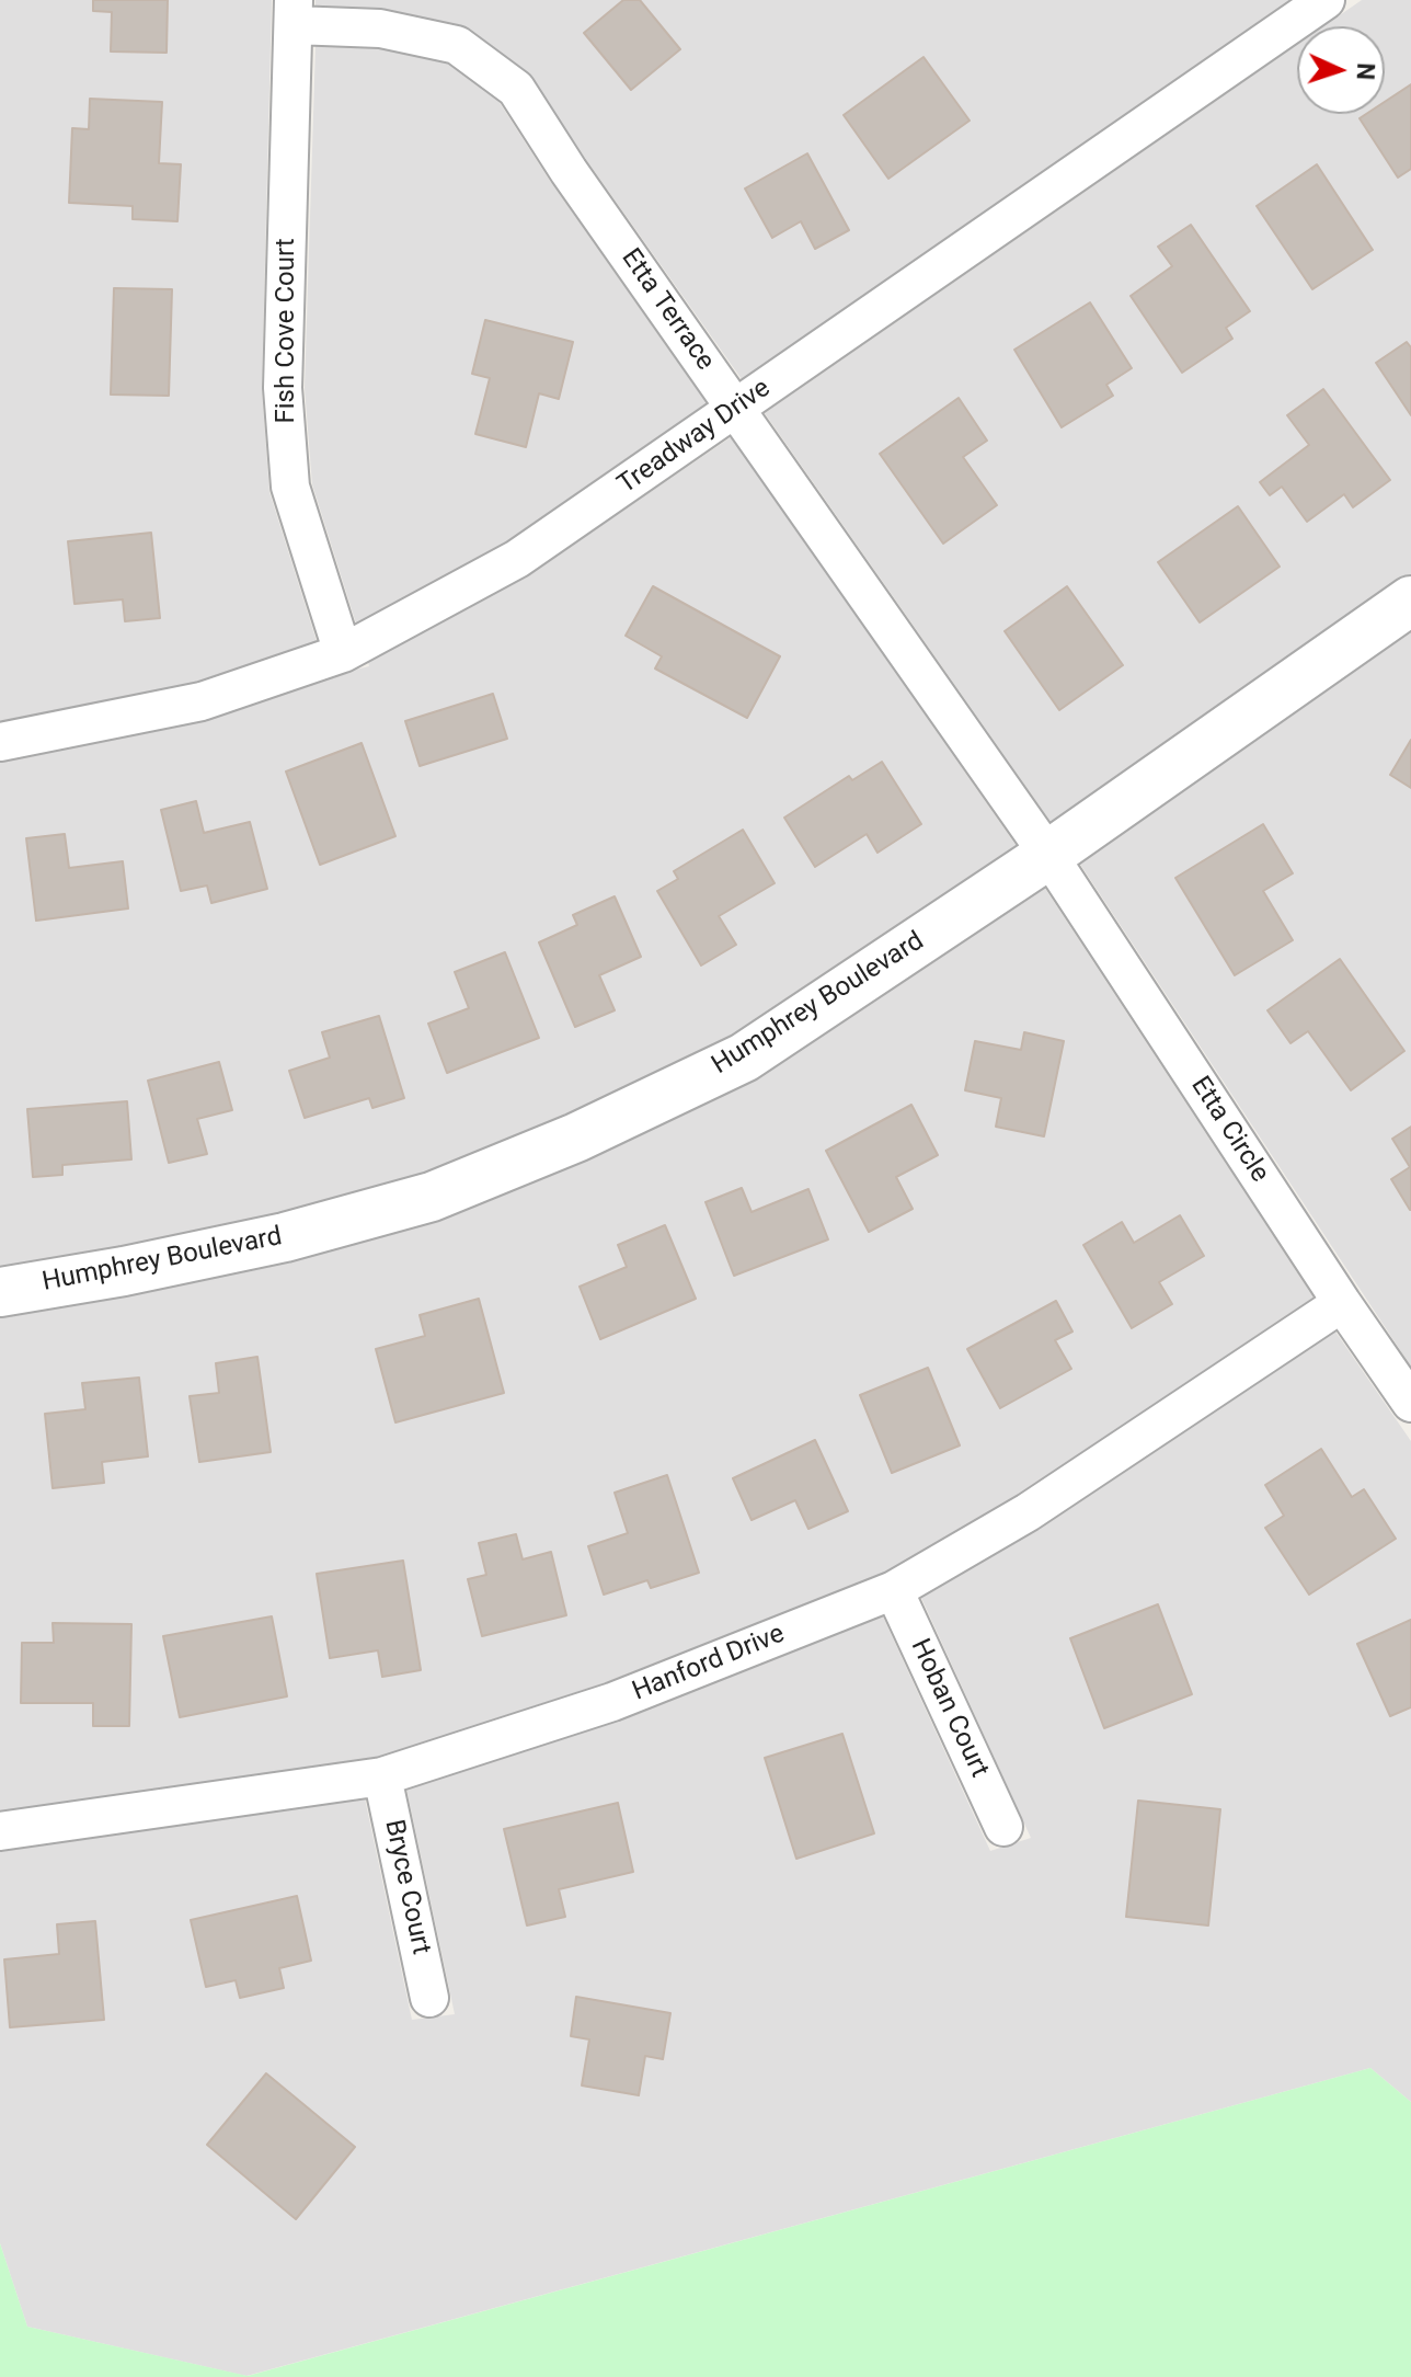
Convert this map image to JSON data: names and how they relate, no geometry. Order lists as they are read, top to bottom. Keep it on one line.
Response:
{"streets":{"street":["Etta Terrace","Fish Cove Court","Treadway Drive","Humphrey Boulevard","Etta Circle","Hanford Drive","Hoban Court","Bryce Court"]},"crossings":[["Etta Terrace","Fish Cove Court"],["Etta Terrace","Treadway Drive"],["Etta Terrace","Humphrey Boulevard"],["Etta Terrace","Etta Circle"],["Fish Cove Court","Treadway Drive"],["Humphrey Boulevard","Etta Circle"],["Etta Circle","Hanford Drive"],["Hanford Drive","Hoban Court"],["Hanford Drive","Bryce Court"]],"north":"right"}
